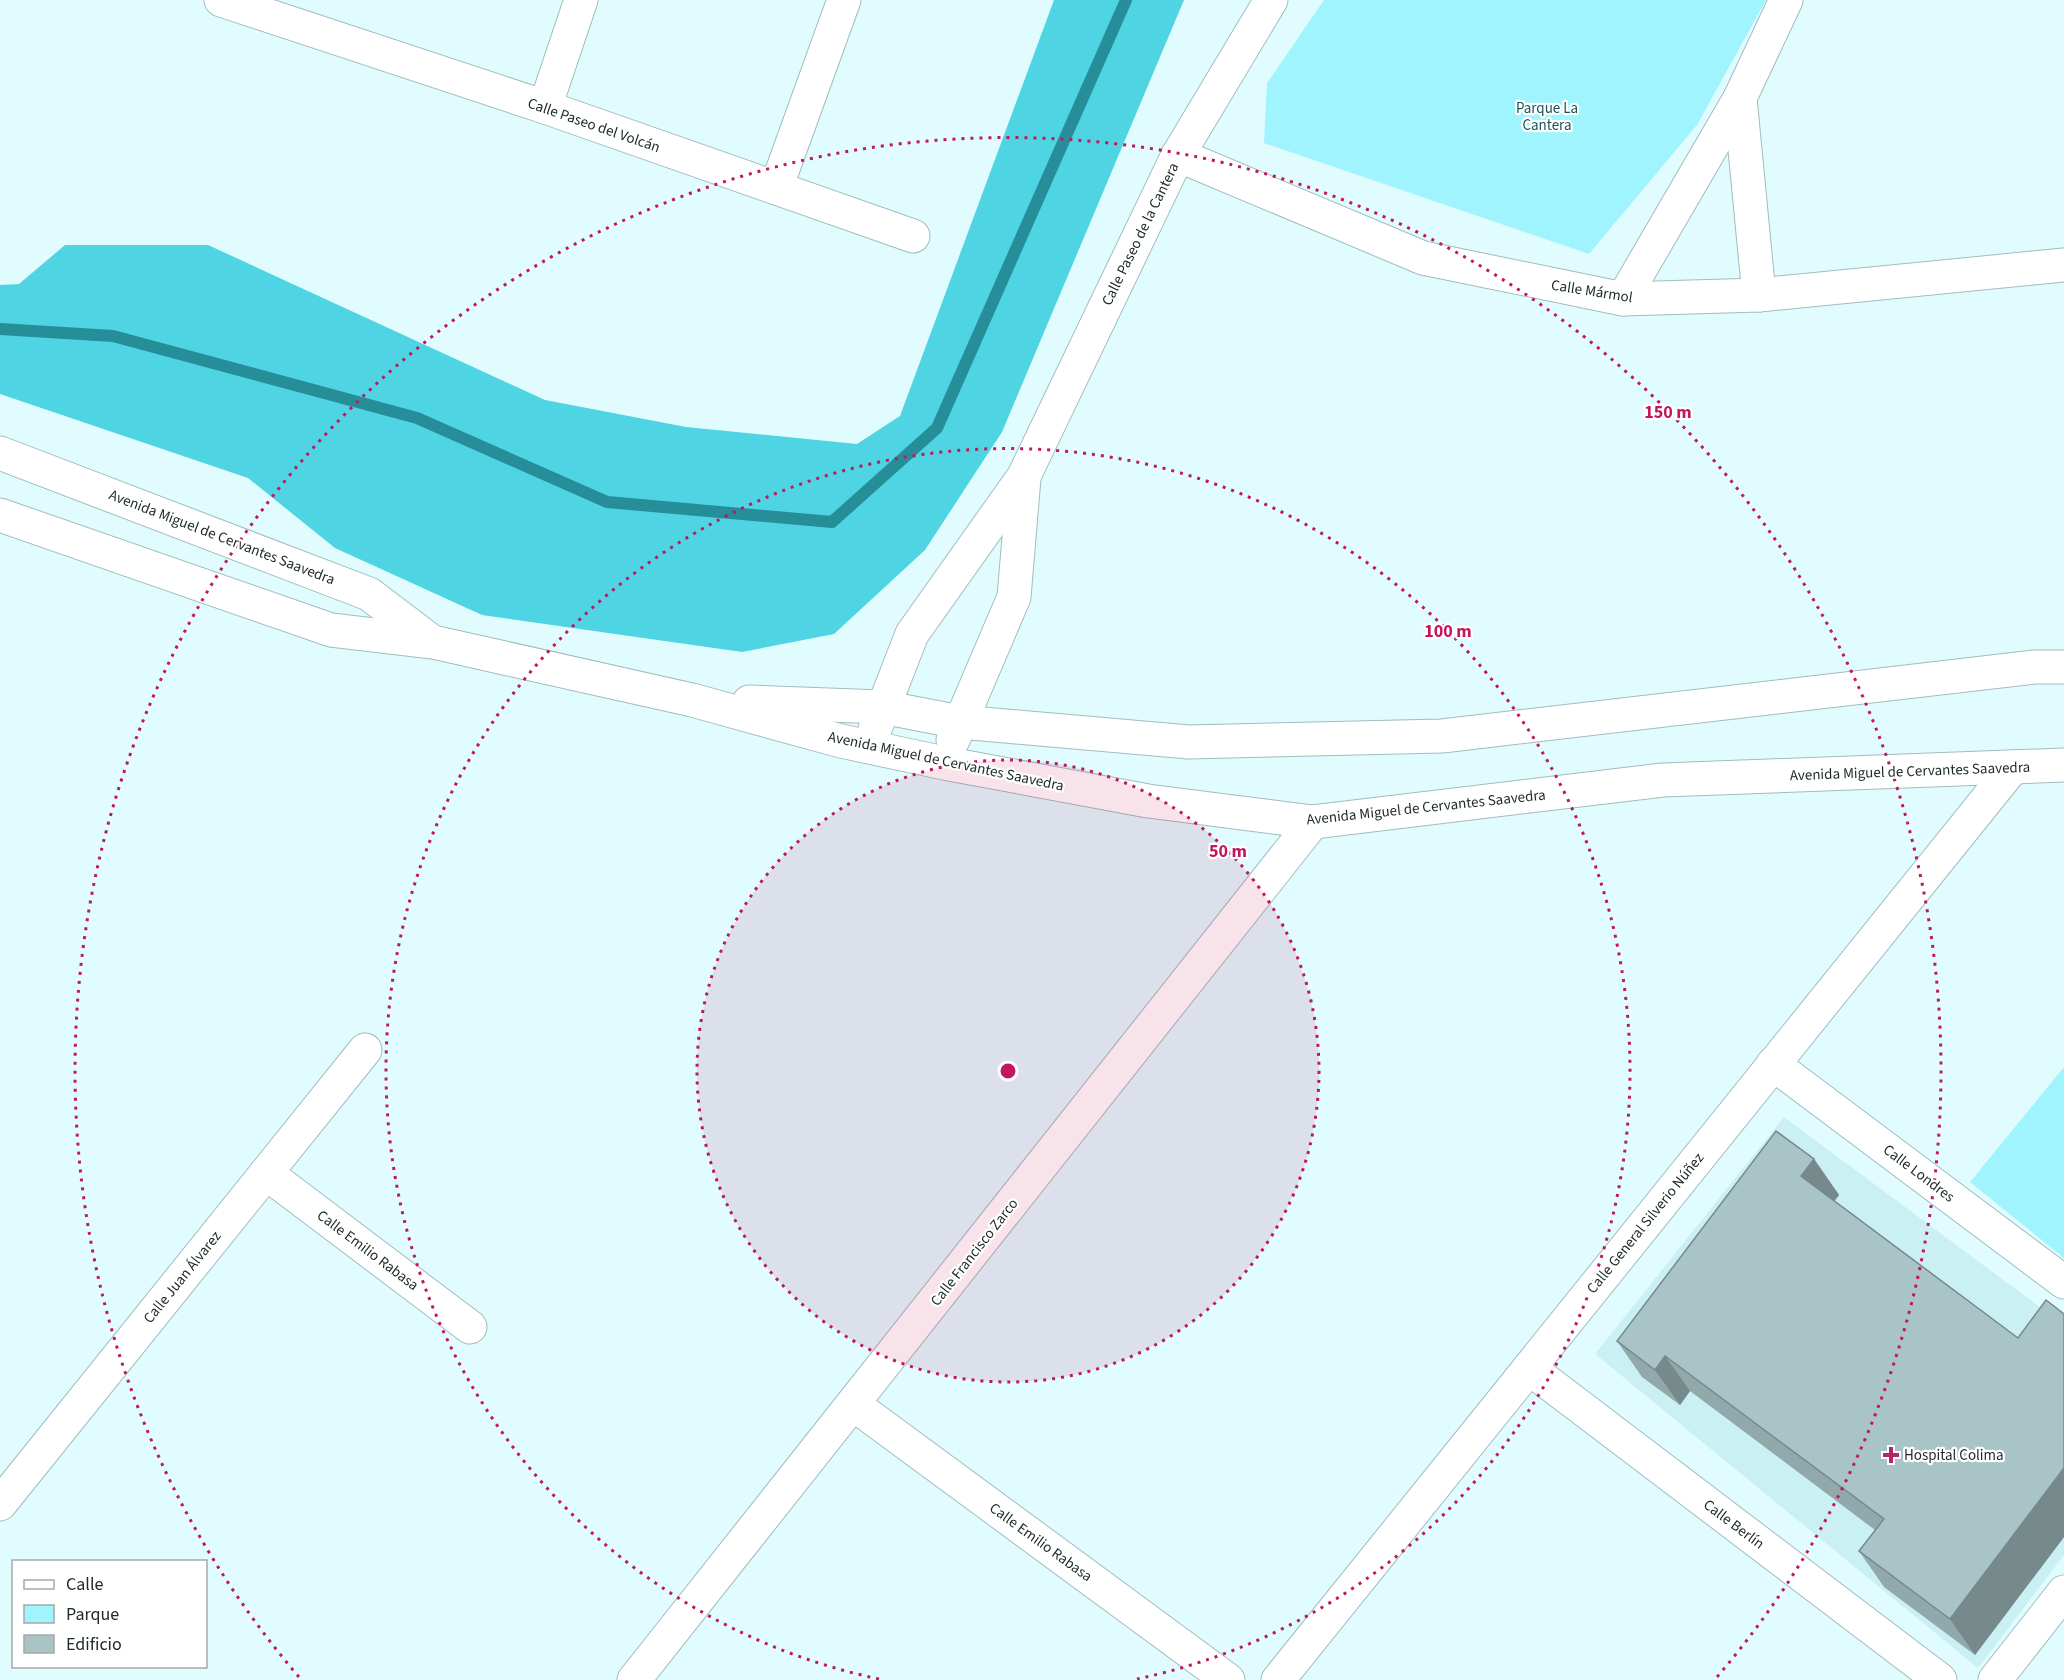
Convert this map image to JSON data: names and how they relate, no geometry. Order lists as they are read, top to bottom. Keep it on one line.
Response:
{"streets":{"street":["Calle Paseo del Volcán","Calle Paseo de la Cantera","Calle Mármol","Avenida Miguel de Cervantes Saavedra","Calle Londres","Calle General Silverio Núñez","Calle Emilio Rabasa","Calle Francisco Zarco","Calle Juan Álvarez","Calle Berlín"]},"crossings":[["Calle Paseo de la Cantera","Calle Mármol"],["Avenida Miguel de Cervantes Saavedra","Calle General Silverio Núñez"],["Avenida Miguel de Cervantes Saavedra","Calle Francisco Zarco"],["Calle Londres","Calle General Silverio Núñez"],["Calle General Silverio Núñez","Calle Berlín"],["Calle Emilio Rabasa","Calle Francisco Zarco"],["Calle Emilio Rabasa","Calle Juan Álvarez"]],"parks":["Parque La Cantera"],"places":{"health":["Hospital Colima"]},"legend":["Calle","Parque","Edificio"],"rings":["150 m","100 m","50 m"]}
